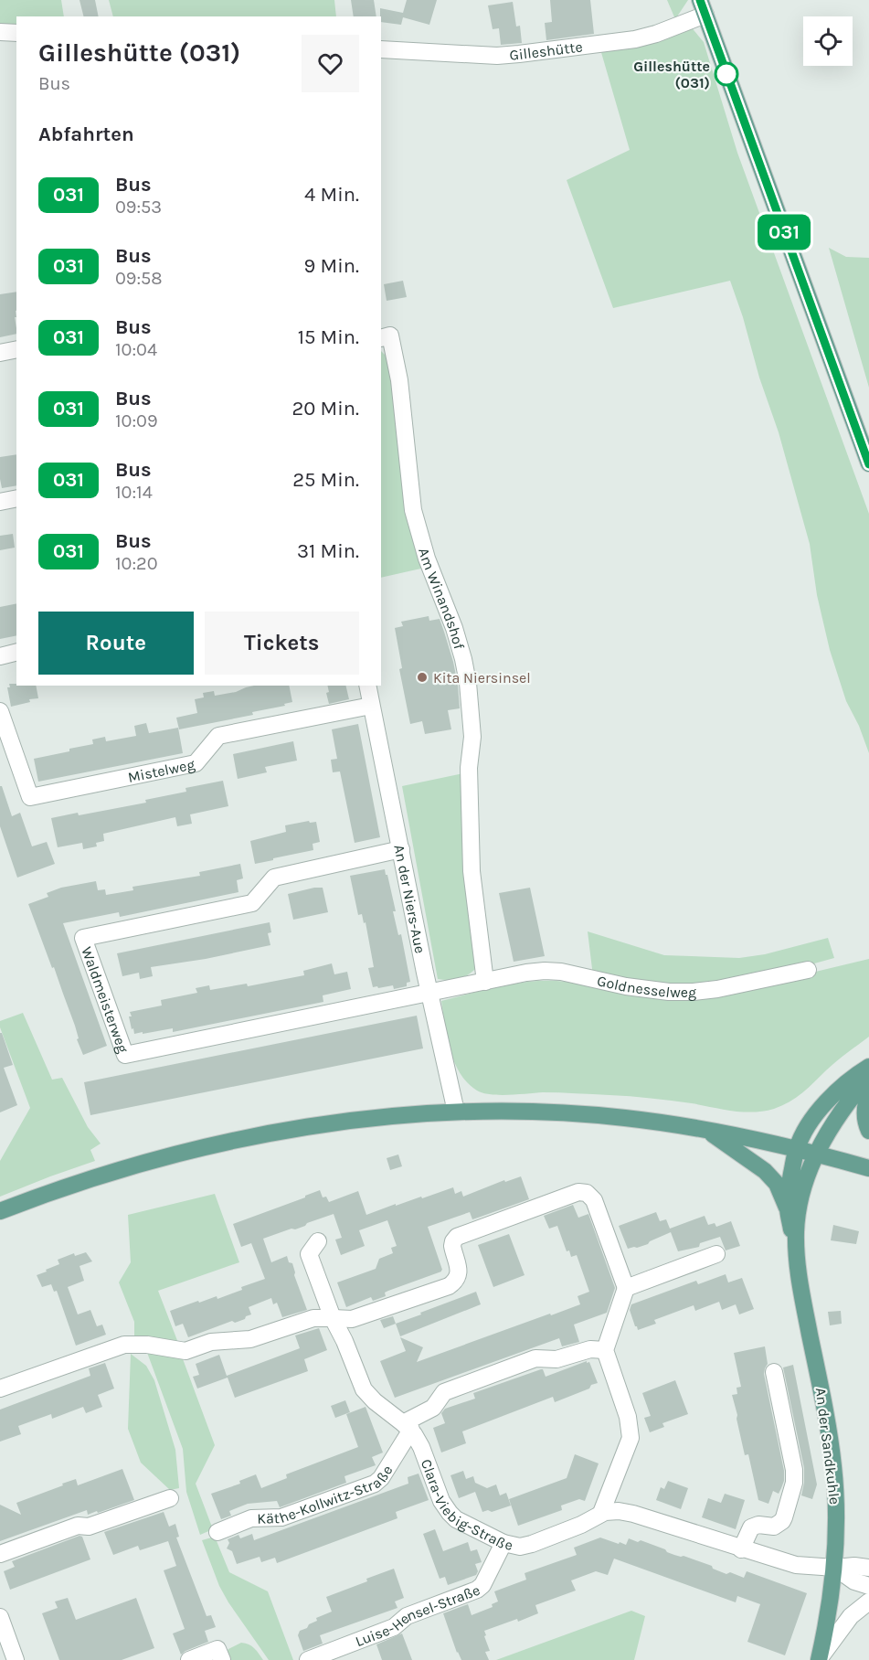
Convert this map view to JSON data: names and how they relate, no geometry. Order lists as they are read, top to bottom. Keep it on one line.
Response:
{"streets":{"main road":["An der Sandkuhle"],"street":["Gilleshütte","Am Winandshof","Mistelweg","An der Niers-Aue","Goldnesselweg","Waldmeisterweg","Käthe-Kollwitz-Straße","Clara-Viebig-Straße","Luise-Hensel-Straße"]},"crossings":[["Am Winandshof","Goldnesselweg"],["Mistelweg","An der Niers-Aue"],["An der Niers-Aue","Waldmeisterweg"],["An der Sandkuhle","Clara-Viebig-Straße"],["Käthe-Kollwitz-Straße","Clara-Viebig-Straße"],["Clara-Viebig-Straße","Luise-Hensel-Straße"]],"places":["Gilleshütte (031)","Kita Niersinsel"],"lines":["bus line 031"],"page":{"on_map":"031","heading":[["Gilleshütte (031)","Bus"],"Abfahrten"],"list":[{"mark":"031","name":"Bus","note":"09:53","value":"4 Min."},{"mark":"031","name":"Bus","note":"09:58","value":"9 Min."},{"mark":"031","name":"Bus","note":"10:04","value":"15 Min."},{"mark":"031","name":"Bus","note":"10:09","value":"20 Min."},{"mark":"031","name":"Bus","note":"10:14","value":"25 Min."},{"mark":"031","name":"Bus","note":"10:20","value":"31 Min."}],"buttons":["Route","Tickets"]}}
